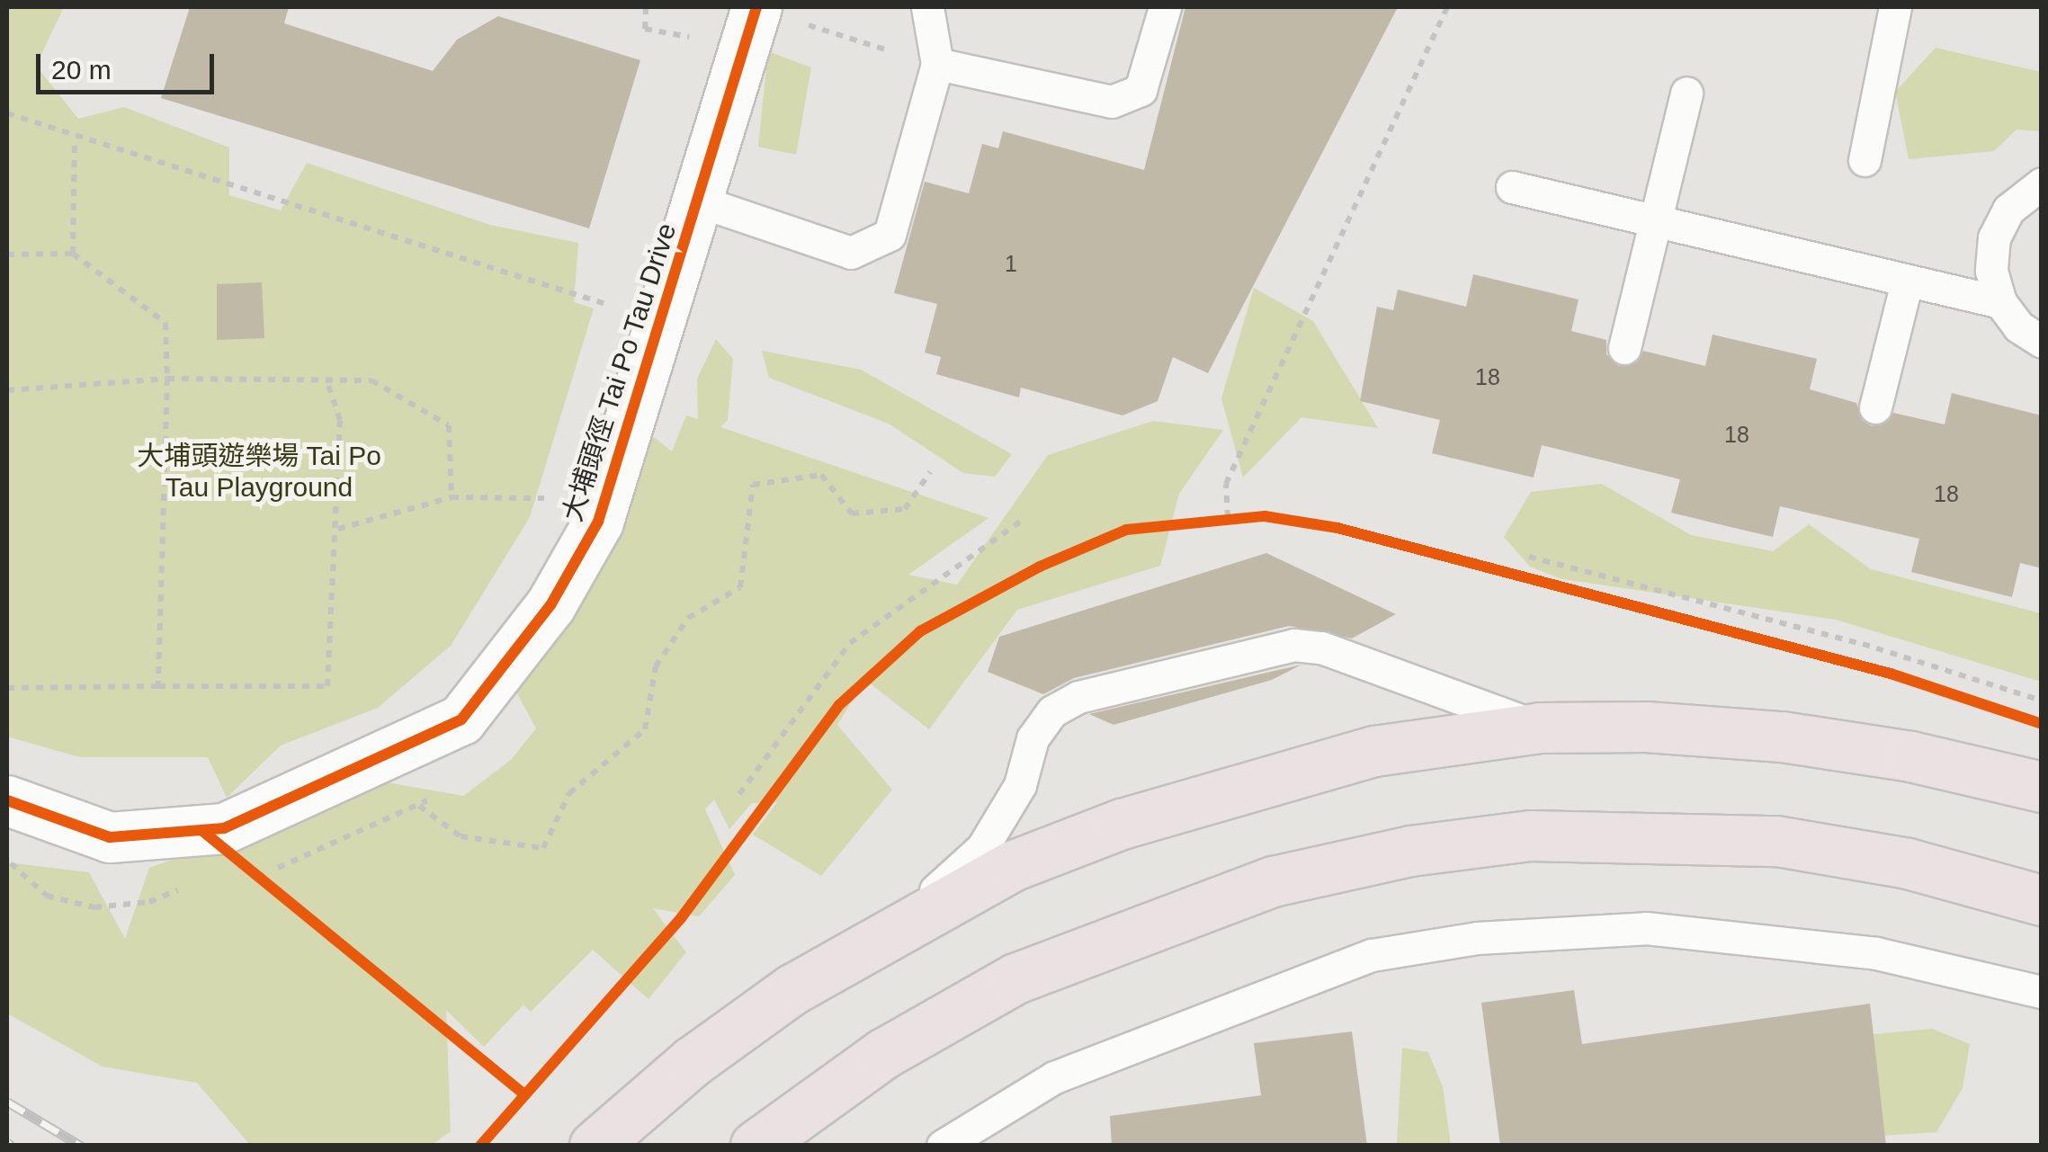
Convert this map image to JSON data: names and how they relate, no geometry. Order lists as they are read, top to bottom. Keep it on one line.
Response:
{"streets":{"street":["大埔頭徑 Tai Po Tau Drive"]},"parks":["大埔頭遊樂場 Tai Po Tau Playground"],"house_numbers":["1","18","18","18"],"scale_bar":"20 m"}
